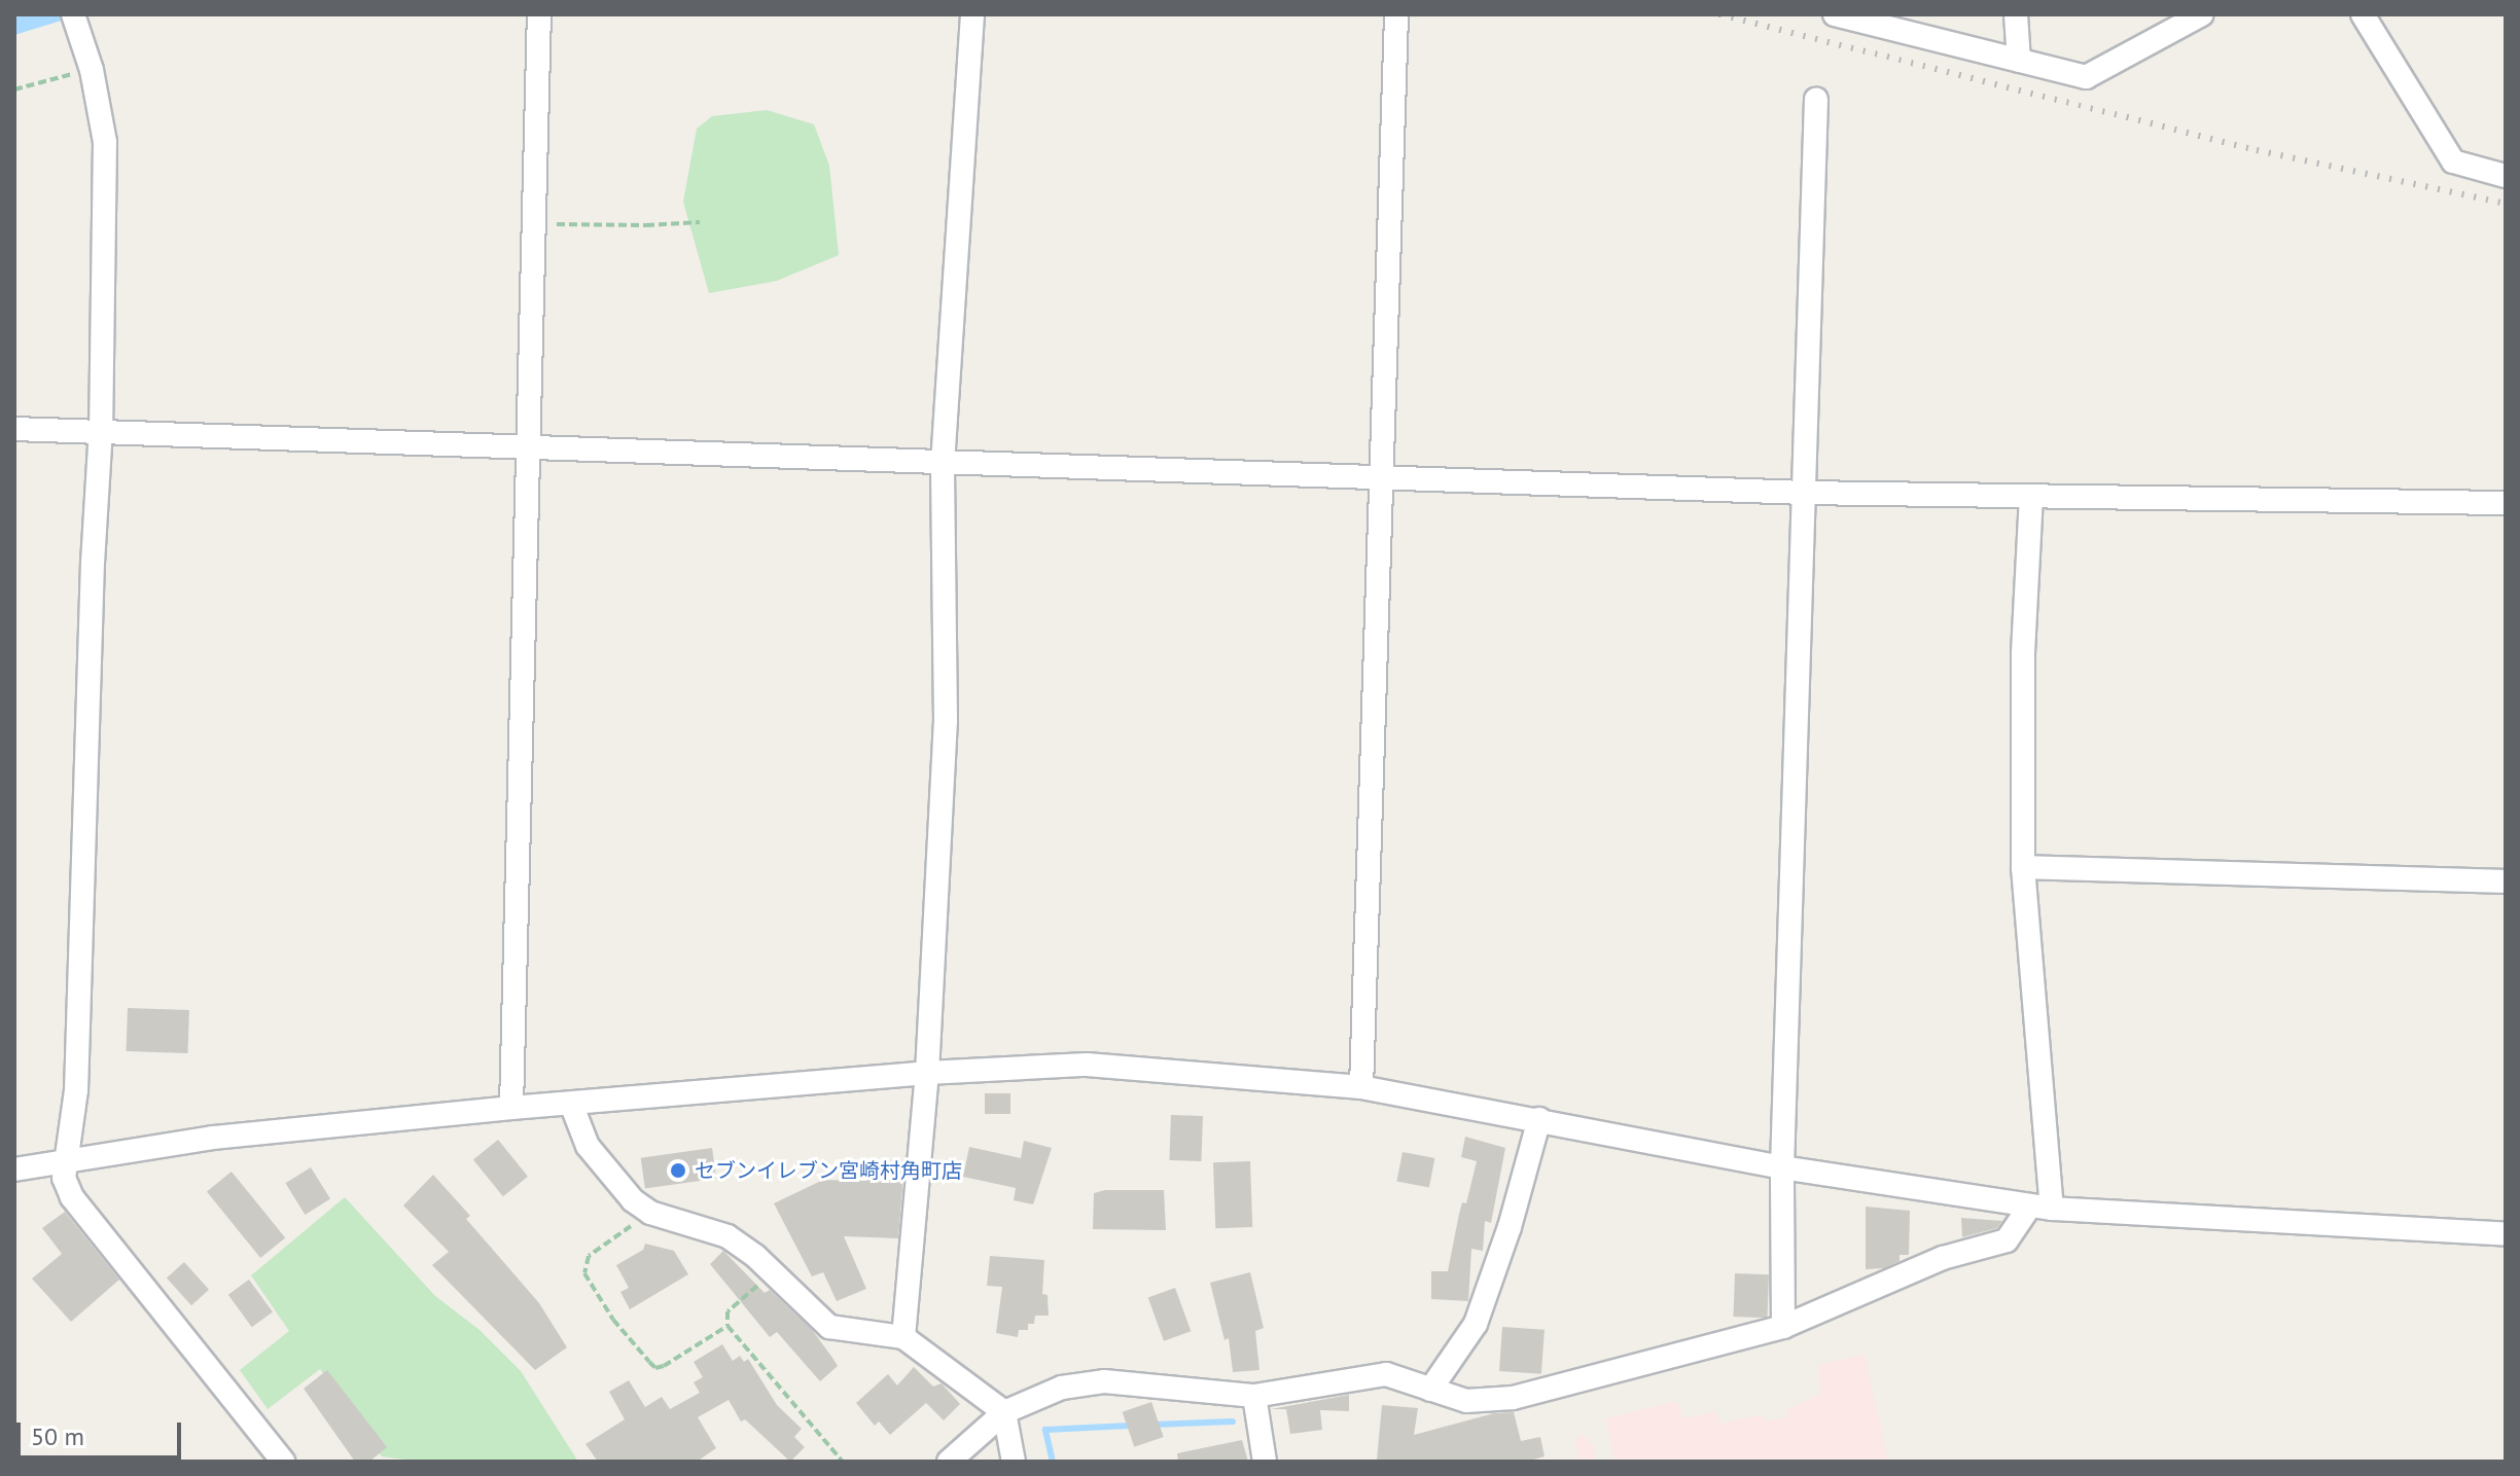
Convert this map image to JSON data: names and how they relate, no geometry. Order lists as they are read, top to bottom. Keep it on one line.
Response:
{"places":["セブンイレブン宮崎村角町店"],"scale_bar":"50 m"}
